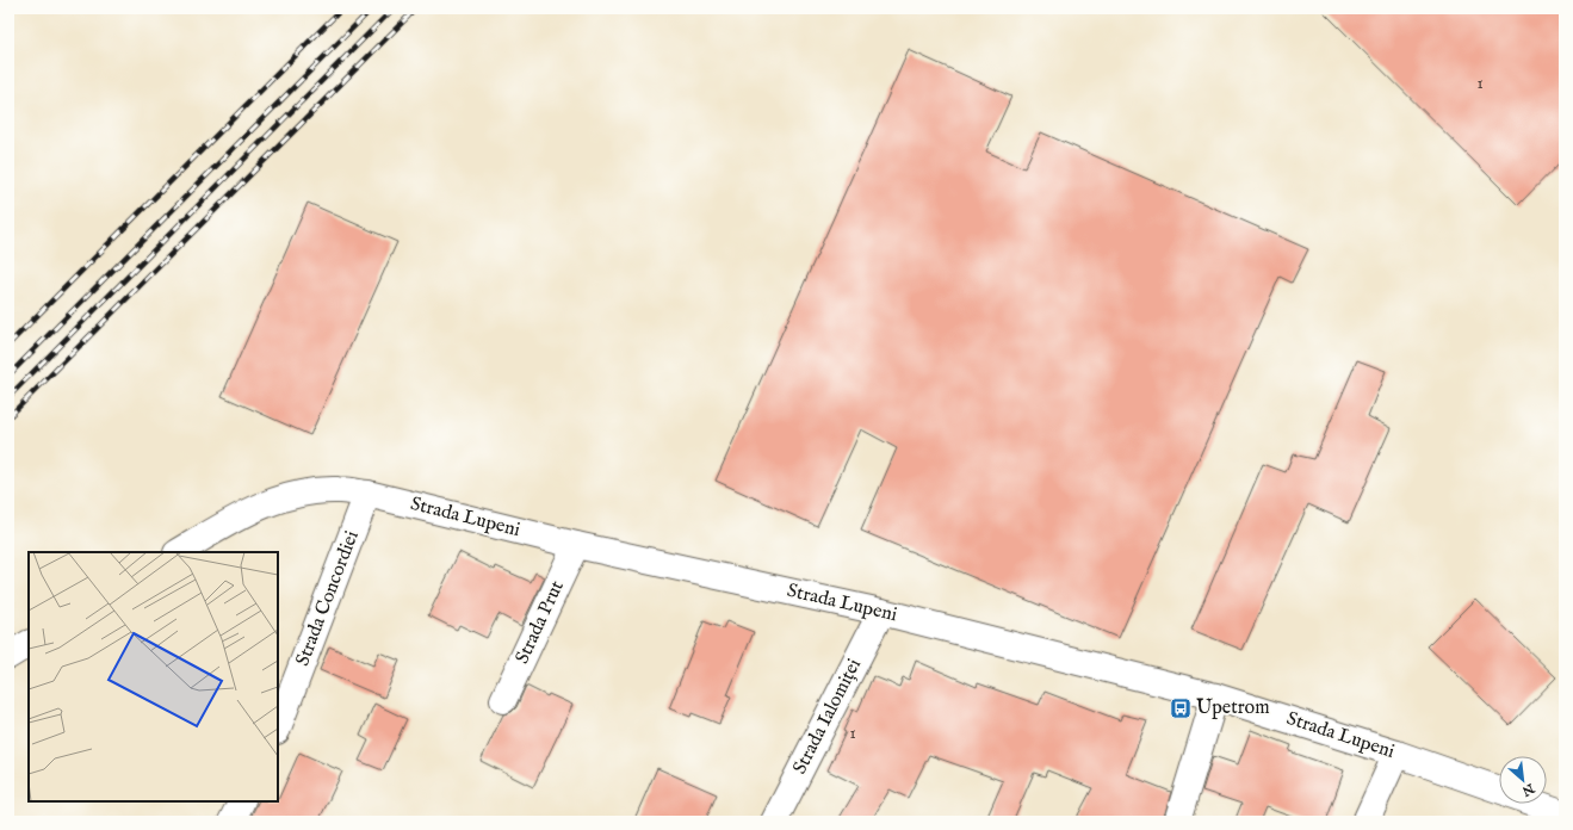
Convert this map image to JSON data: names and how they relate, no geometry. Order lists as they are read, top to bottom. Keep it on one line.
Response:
{"streets":{"street":["Strada Lupeni","Strada Concordiei","Strada Prut","Strada Ialomiței"]},"crossings":[["Strada Lupeni","Strada Concordiei"],["Strada Lupeni","Strada Prut"],["Strada Lupeni","Strada Ialomiței"]],"places":{"bus stop":["Upetrom"]},"house_numbers":["1","1"],"north":"bottom right"}
